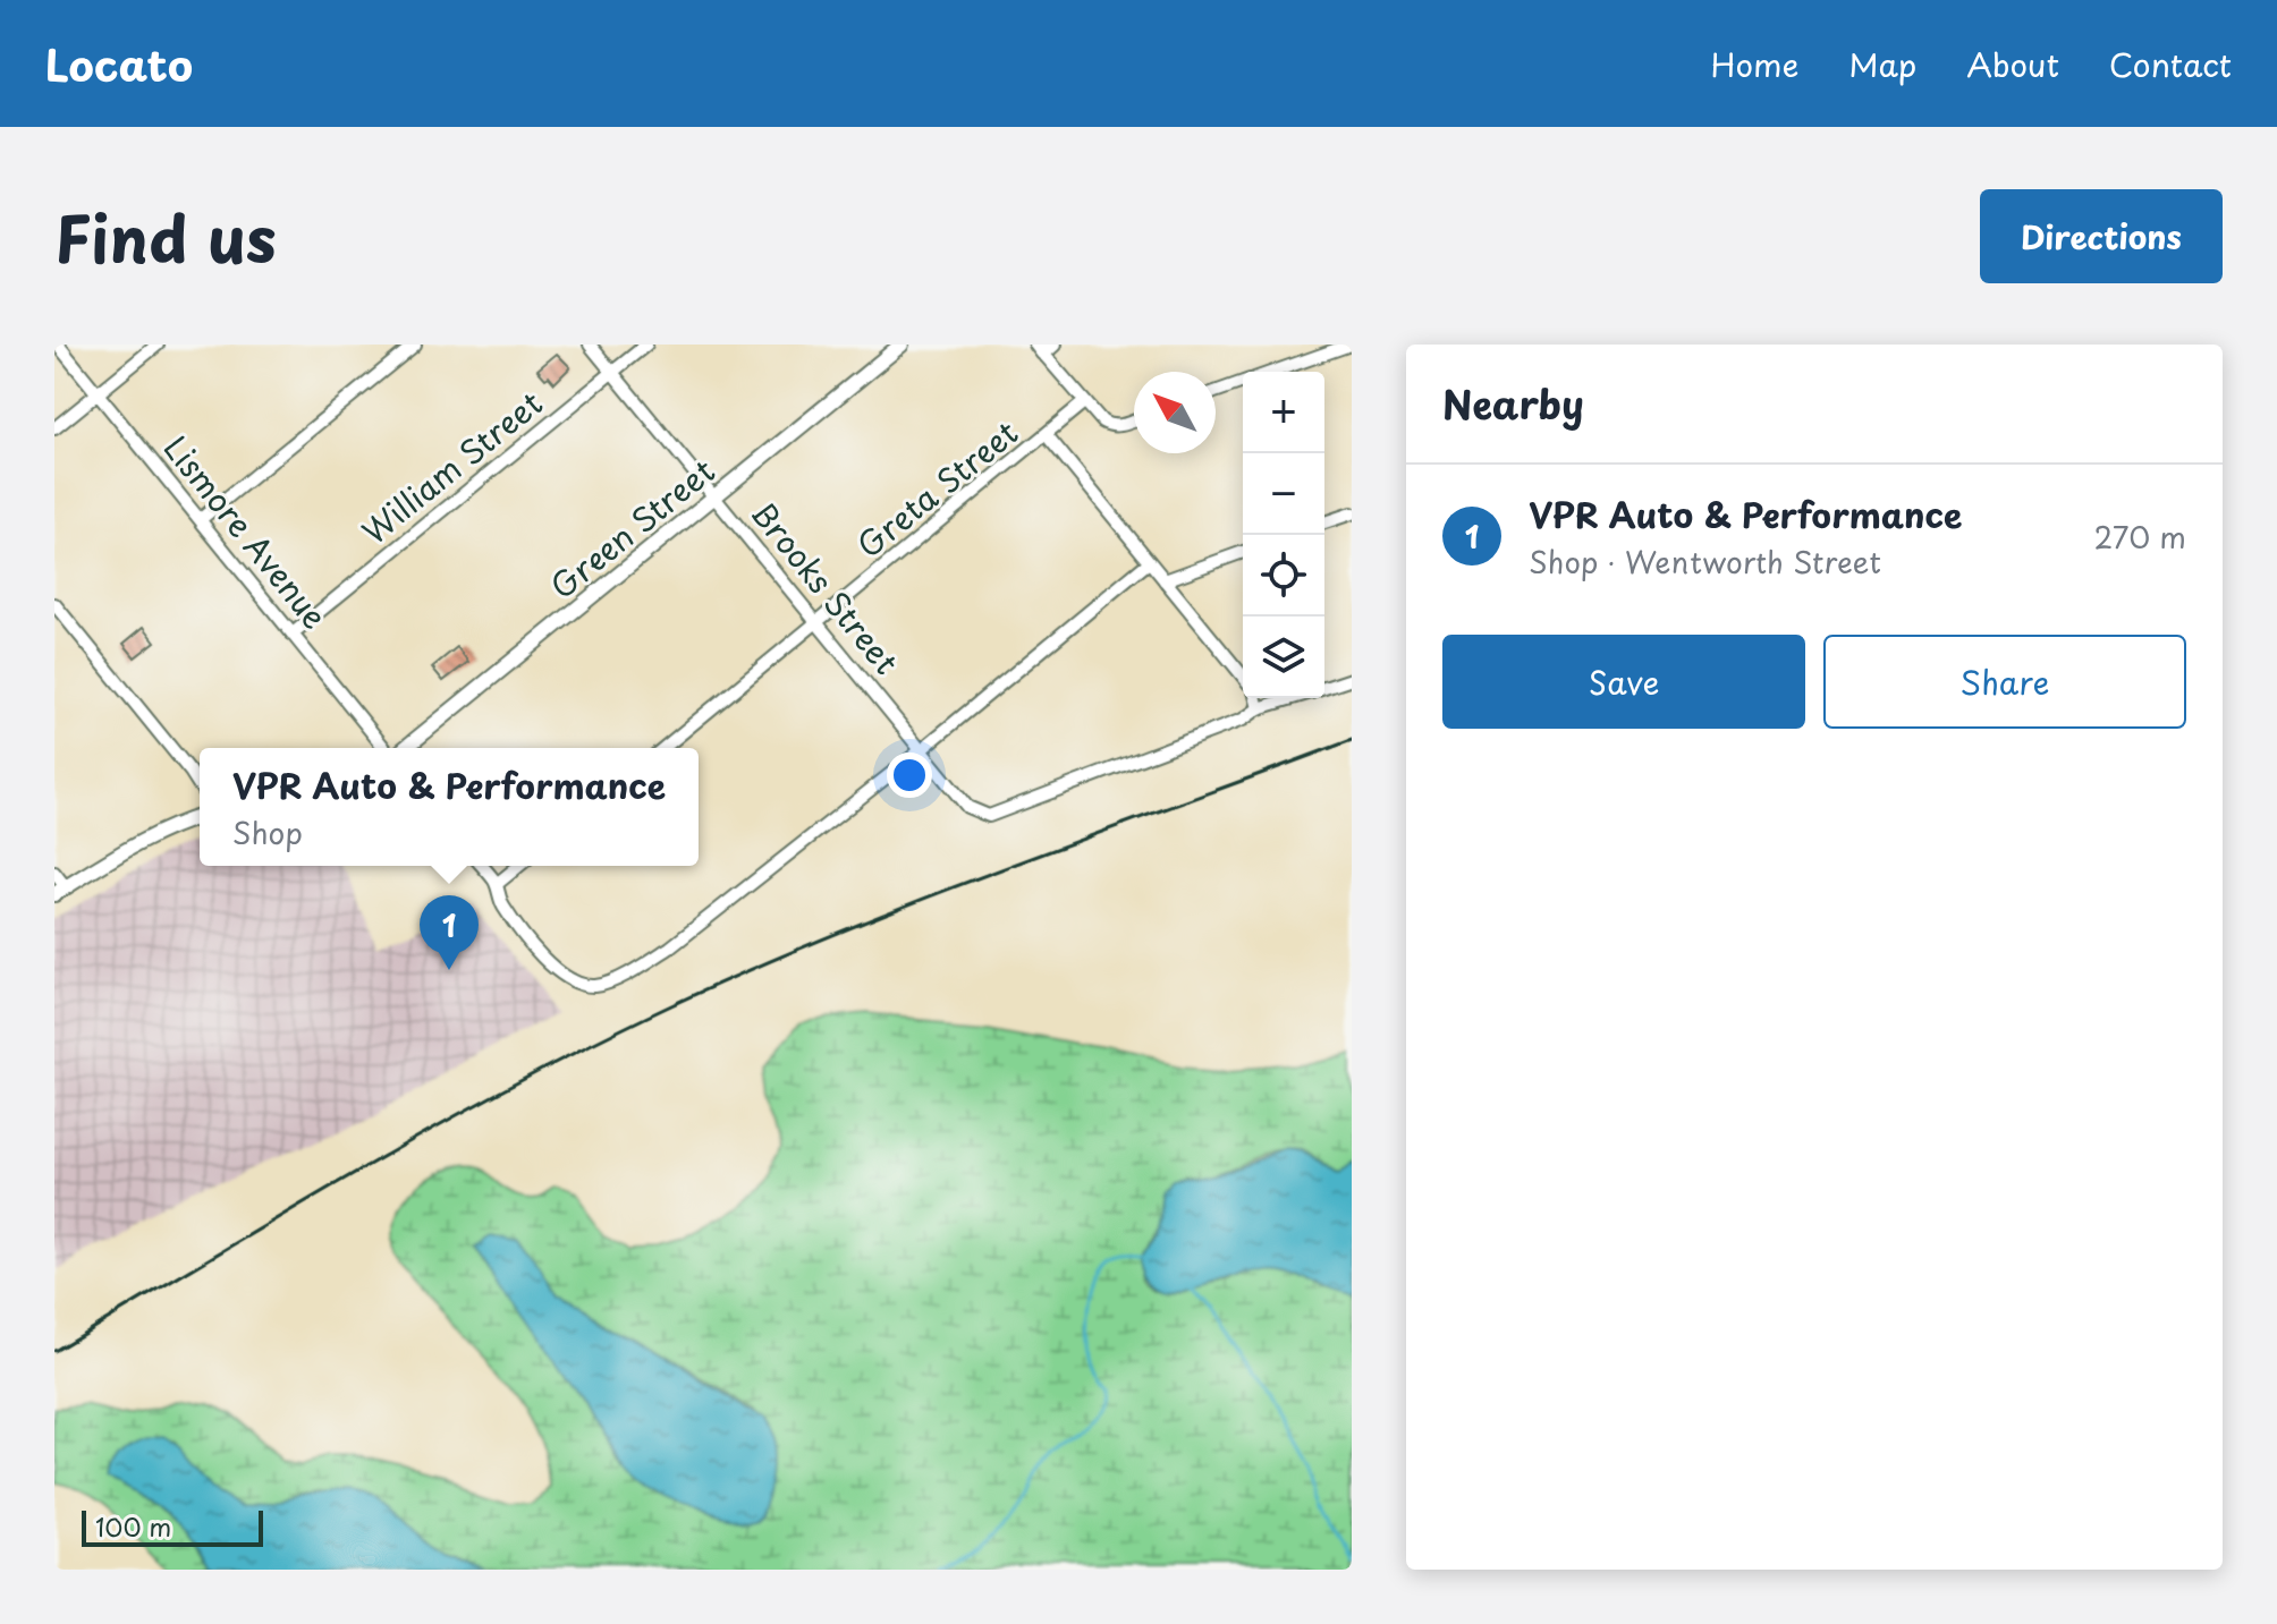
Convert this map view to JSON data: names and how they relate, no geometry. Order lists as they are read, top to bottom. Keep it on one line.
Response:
{"streets":{"street":["William Street","Greta Street","Green Street","Lismore Avenue","Brooks Street"]},"crossings":[["William Street","Lismore Avenue"],["William Street","Brooks Street"],["Greta Street","Brooks Street"],["Green Street","Brooks Street"]],"scale_bar":"100 m","north":"top left","page":{"header":"Locato","nav":["Home","Map","About","Contact"],"title":"Find us","buttons":["Directions",["Save","Share"]],"heading":"Nearby","map_buttons":["+","−"],"list":[{"mark":"1","name":"VPR Auto & Performance","note":"Shop · Wentworth Street","value":"270 m"}],"popup":["VPR Auto & Performance","Shop"],"pins":"1","scale":"100 m"}}
